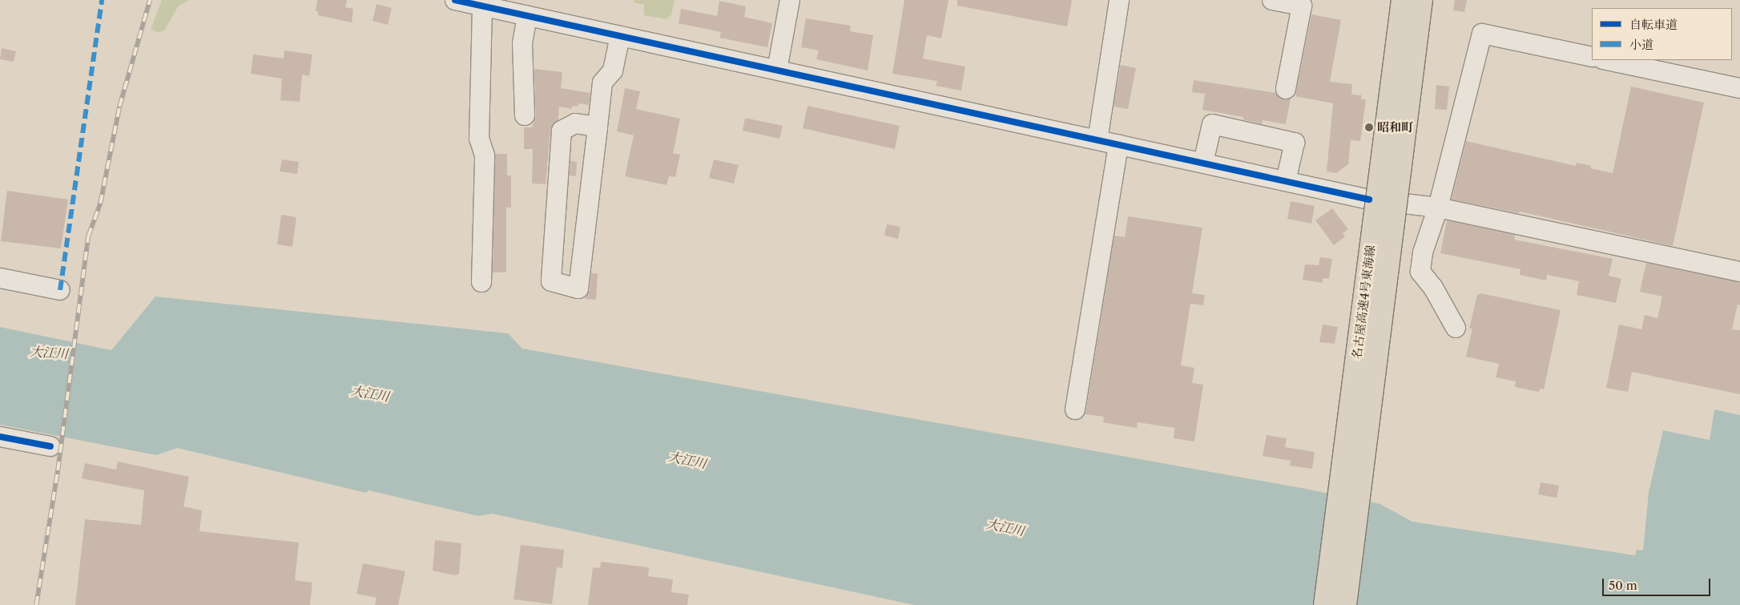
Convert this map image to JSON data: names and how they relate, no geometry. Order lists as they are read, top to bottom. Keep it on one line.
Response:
{"streets":{"highway":["名古屋高速4号東海線"]},"water":["大江川"],"places":["昭和町"],"legend":["自転車道","小道"],"scale_bar":"50 m"}
